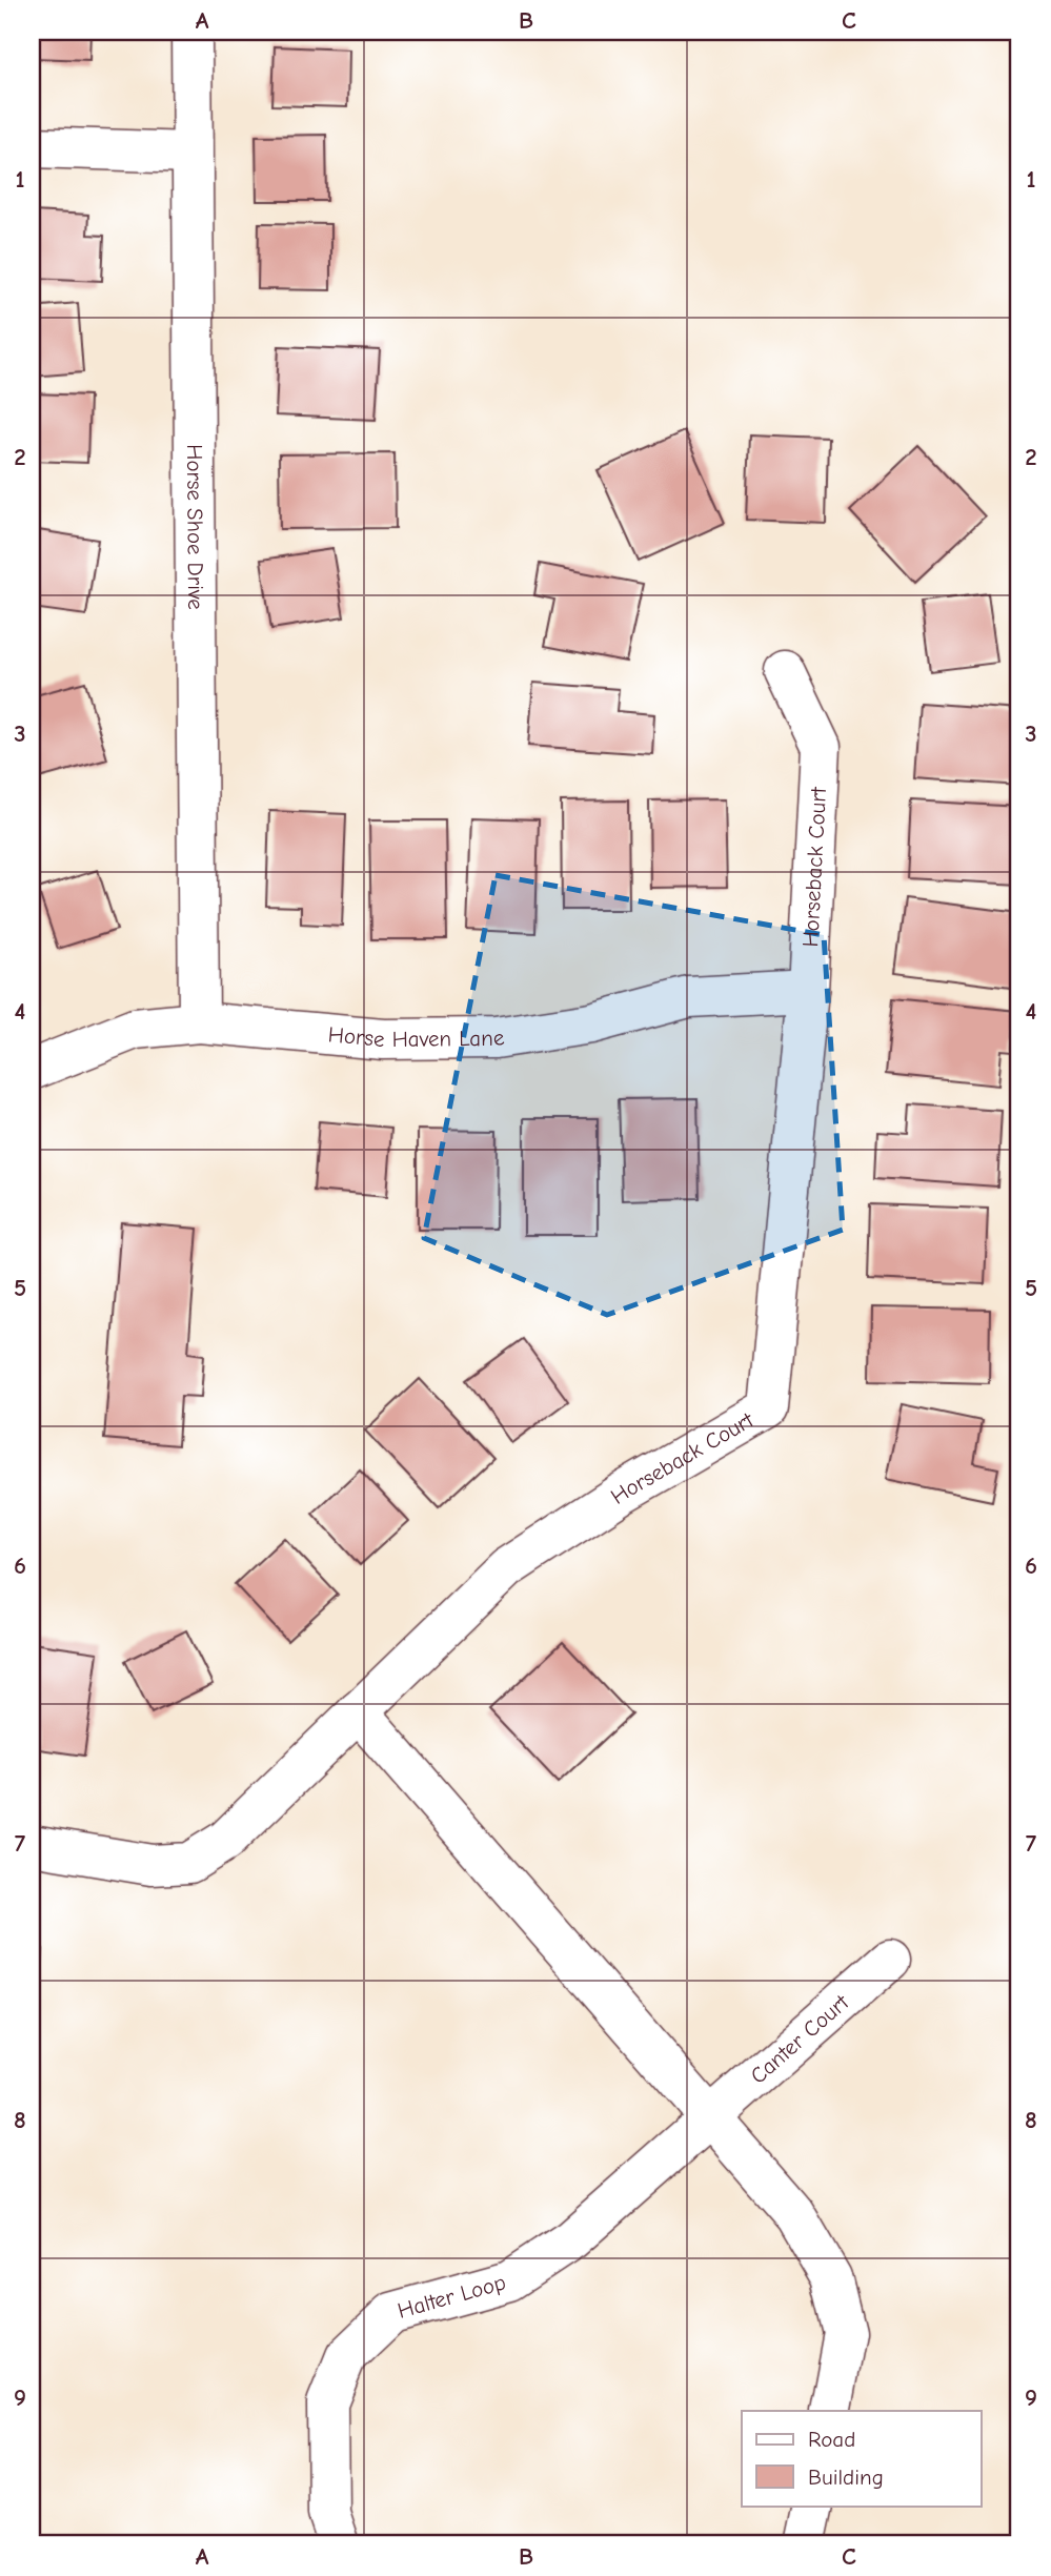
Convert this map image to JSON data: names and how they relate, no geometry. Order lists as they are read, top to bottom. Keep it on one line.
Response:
{"streets":{"street":["Horse Shoe Drive","Horseback Court","Horse Haven Lane","Canter Court","Halter Loop"]},"crossings":[["Horse Shoe Drive","Horse Haven Lane"],["Horseback Court","Horse Haven Lane"],["Canter Court","Halter Loop"]],"legend":["Road","Building"],"grid":{"columns":["A","B","C"],"rows":["1","2","3","4","5","6","7","8","9"]}}
